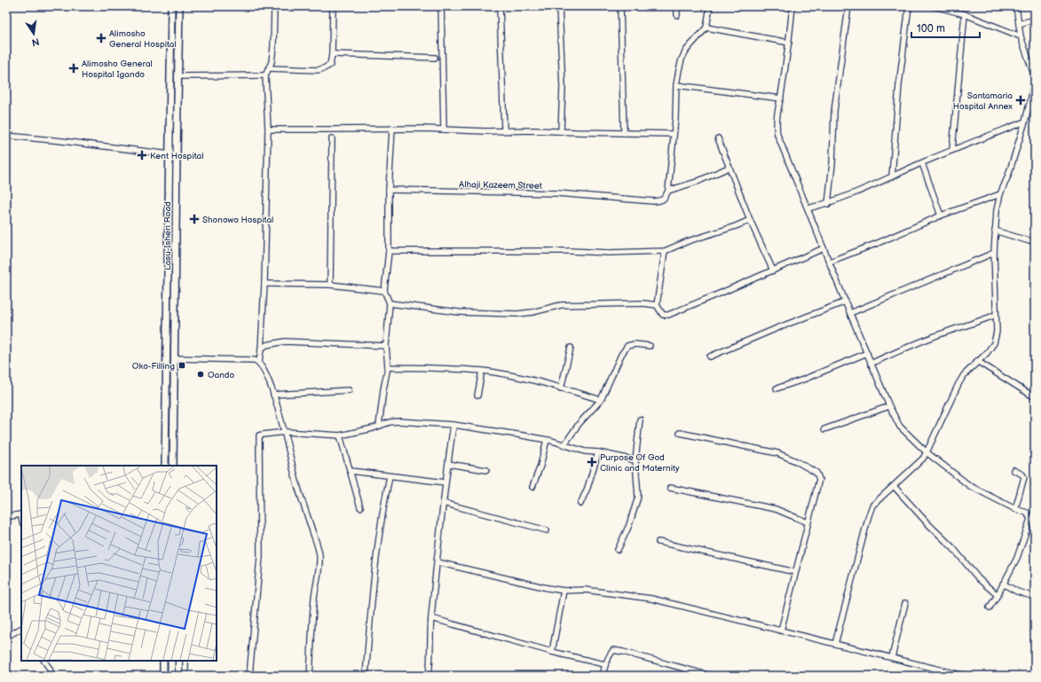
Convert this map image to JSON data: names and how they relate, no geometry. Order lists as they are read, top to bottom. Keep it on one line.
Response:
{"streets":{"main road":["Lasu-Isheri Road"],"street":["Alhaji Kazeem Street"]},"places":{"health":["Alimosho General Hospital","Alimosho General Hospital Igando","Santamaria Hospital Annex","Kent Hospital","Shonowo Hospital","Purpose Of God Clinic and Maternity"],"transit":["Oko-Filling"],"other":["Oando"]},"scale_bar":"100 m","north":"bottom"}
